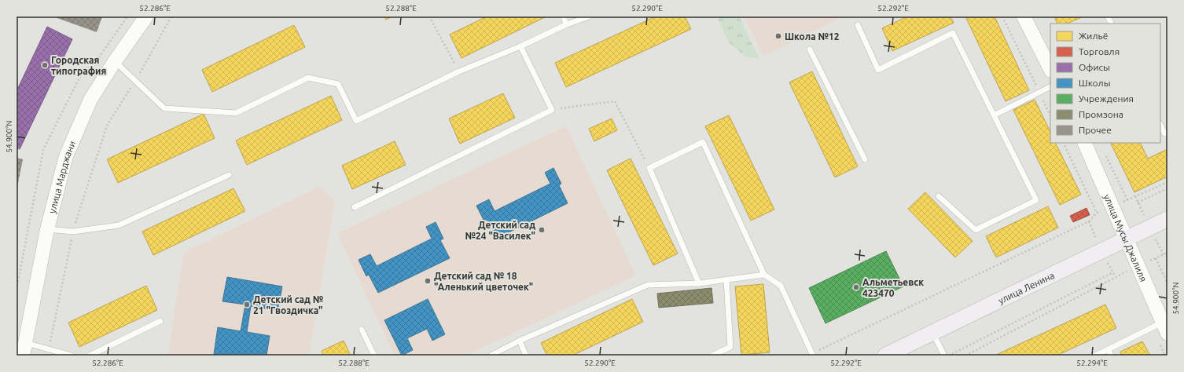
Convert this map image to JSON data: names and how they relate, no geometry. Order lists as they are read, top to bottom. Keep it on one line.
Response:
{"streets":{"main road":["улица Ленина"],"street":["улица Марджани","улица Мусы Джалиля"]},"crossings":[["улица Мусы Джалиля","улица Ленина"]],"places":["Школа №12","Городская типография","Детский сад №24 \"Василек\"","Детский сад № 18 \"Аленький цветочек\"","Альметьевск 423470","Детский сад № 21 \"Гвоздичка\""],"legend":["Жильё","Торговля","Офисы","Школы","Учреждения","Промзона","Прочее"],"coordinates":["52.286°E","52.288°E","52.290°E","52.292°E","54.900°N","52.294°E"]}
